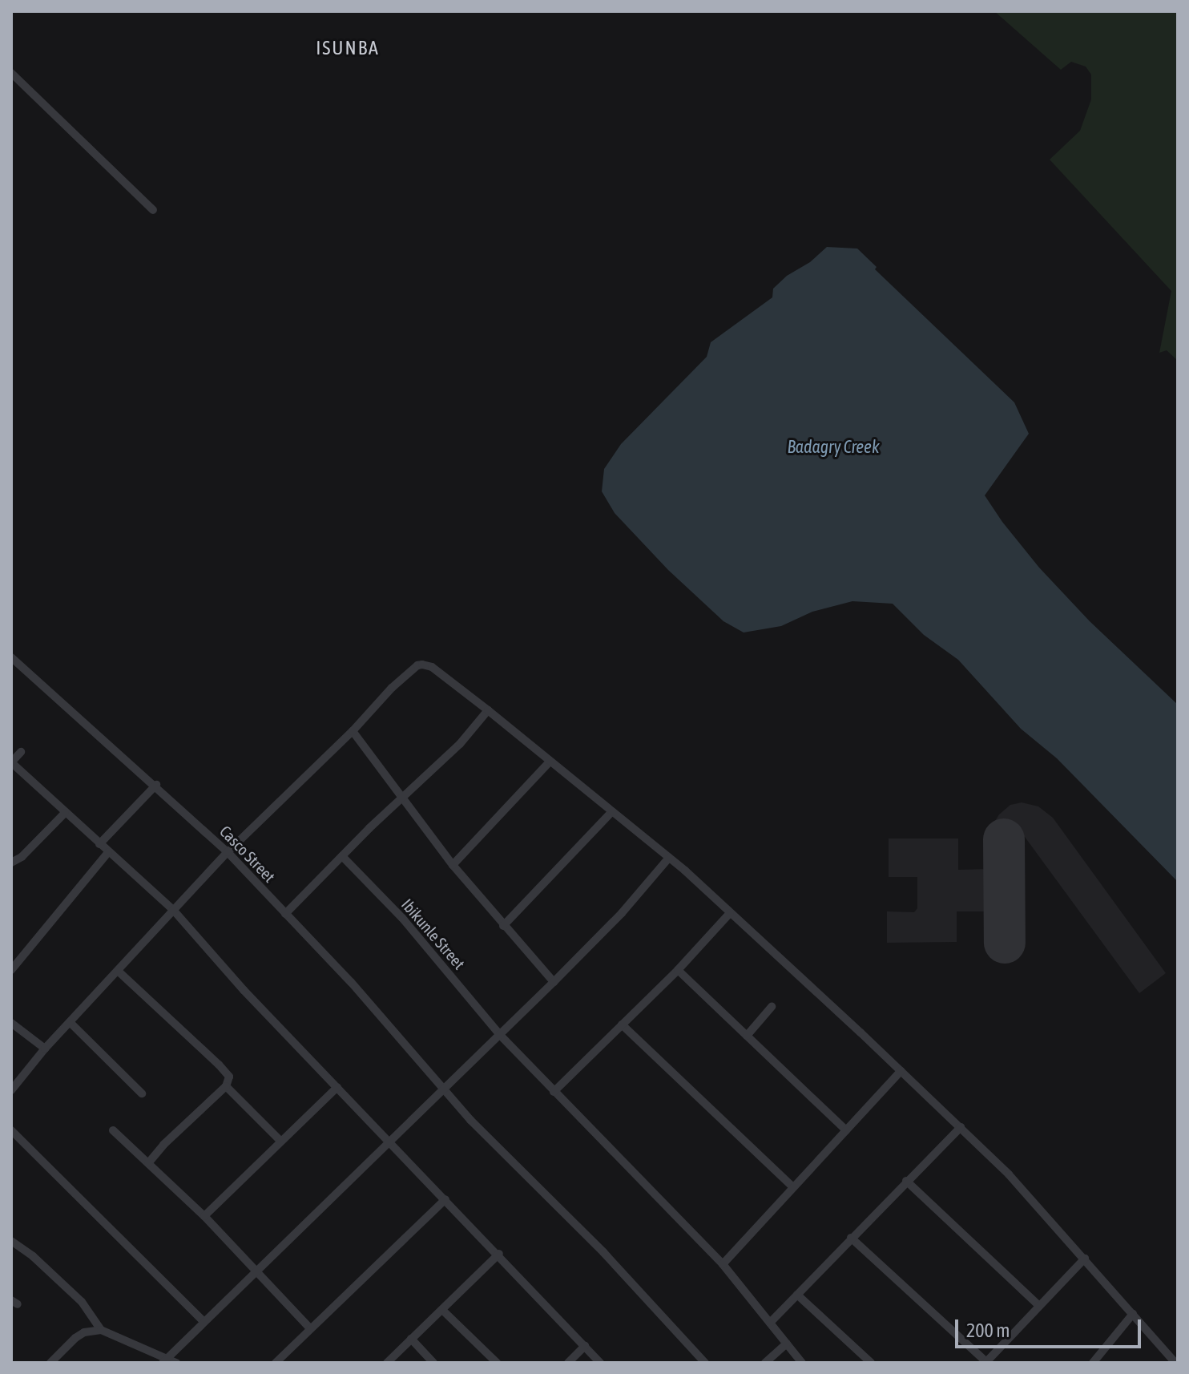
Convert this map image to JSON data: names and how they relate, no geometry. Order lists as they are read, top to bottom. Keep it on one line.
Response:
{"streets":{"street":["Casco Street","Ibikunle Street"]},"districts":["ISUNBA"],"water":["Badagry Creek"],"scale_bar":"200 m"}
